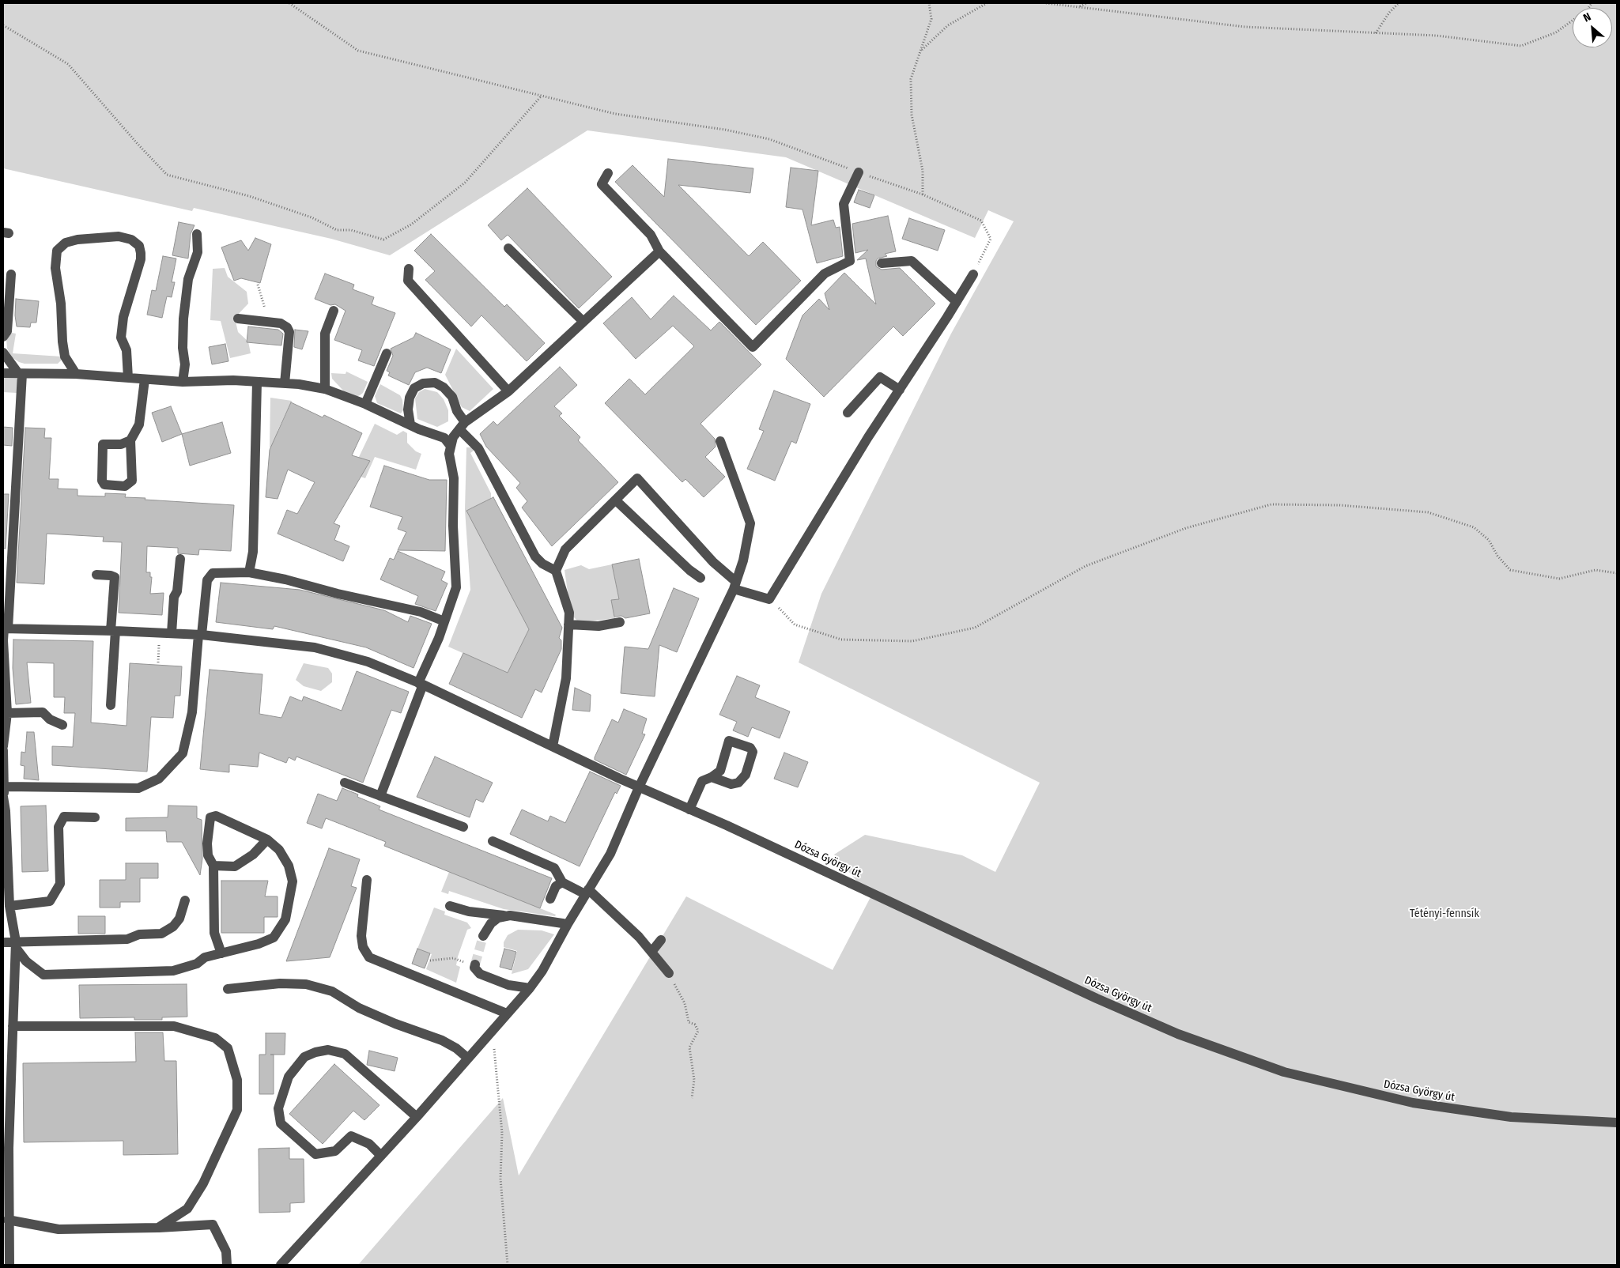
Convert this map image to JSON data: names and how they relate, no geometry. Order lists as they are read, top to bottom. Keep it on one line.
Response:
{"streets":{"street":["Dózsa György út"]},"parks":["Tétényi-fennsík"],"north":"top left"}
